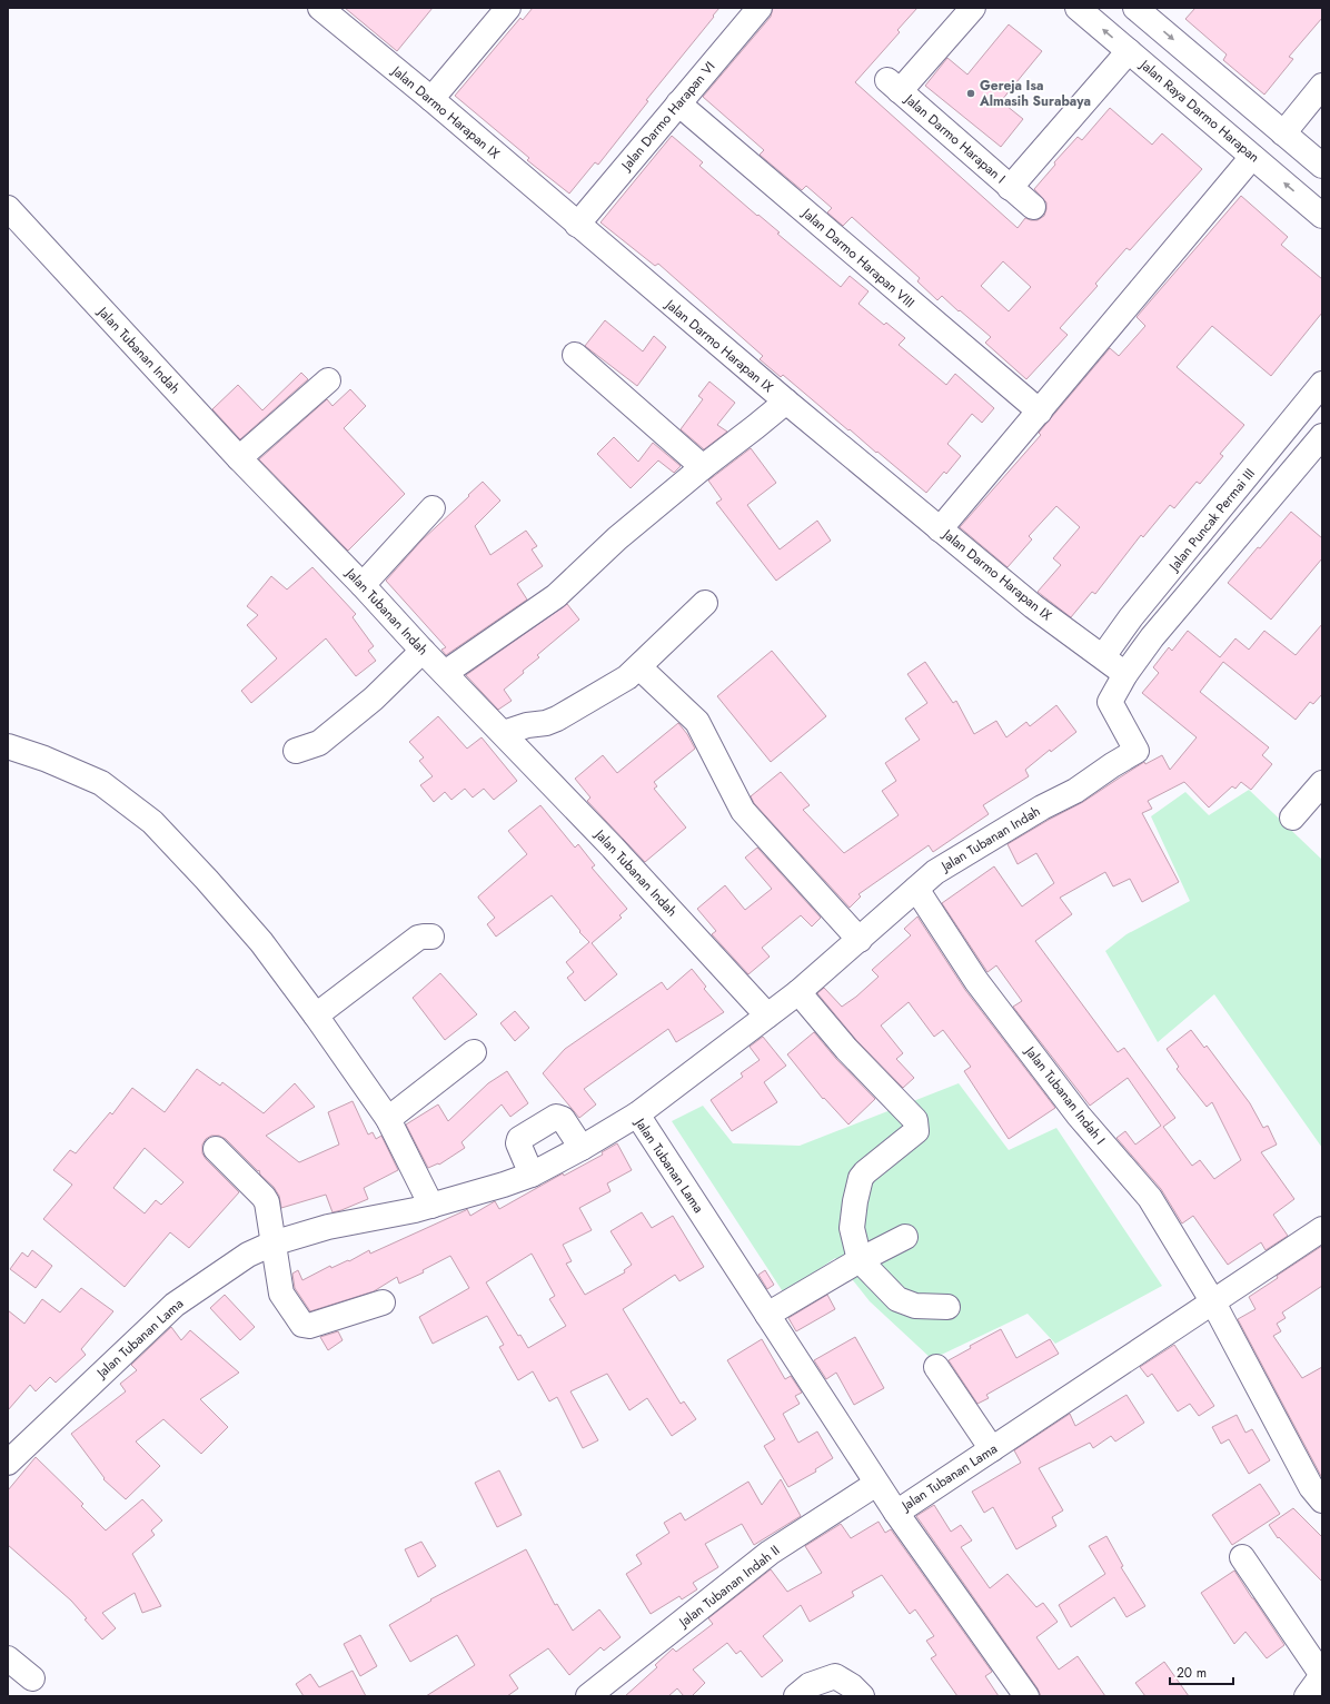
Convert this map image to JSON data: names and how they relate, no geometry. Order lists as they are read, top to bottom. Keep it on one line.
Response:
{"streets":{"street":["Jalan Raya Darmo Harapan","Jalan Darmo Harapan IX","Jalan Darmo Harapan VI","Jalan Darmo Harapan I","Jalan Darmo Harapan VIII","Jalan Tubanan Indah","Jalan Puncak Permai III","Jalan Tubanan Indah I","Jalan Tubanan Lama","Jalan Tubanan Indah II"]},"crossings":[["Jalan Raya Darmo Harapan","Jalan Darmo Harapan I"],["Jalan Darmo Harapan IX","Jalan Darmo Harapan VI"],["Jalan Darmo Harapan IX","Jalan Tubanan Indah"],["Jalan Darmo Harapan IX","Jalan Puncak Permai III"],["Jalan Darmo Harapan VI","Jalan Darmo Harapan VIII"],["Jalan Tubanan Indah","Jalan Tubanan Indah I"],["Jalan Tubanan Indah","Jalan Tubanan Lama"],["Jalan Tubanan Indah I","Jalan Tubanan Lama"],["Jalan Tubanan Lama","Jalan Tubanan Indah II"]],"places":["Gereja Isa Almasih Surabaya"],"scale_bar":"20 m"}
